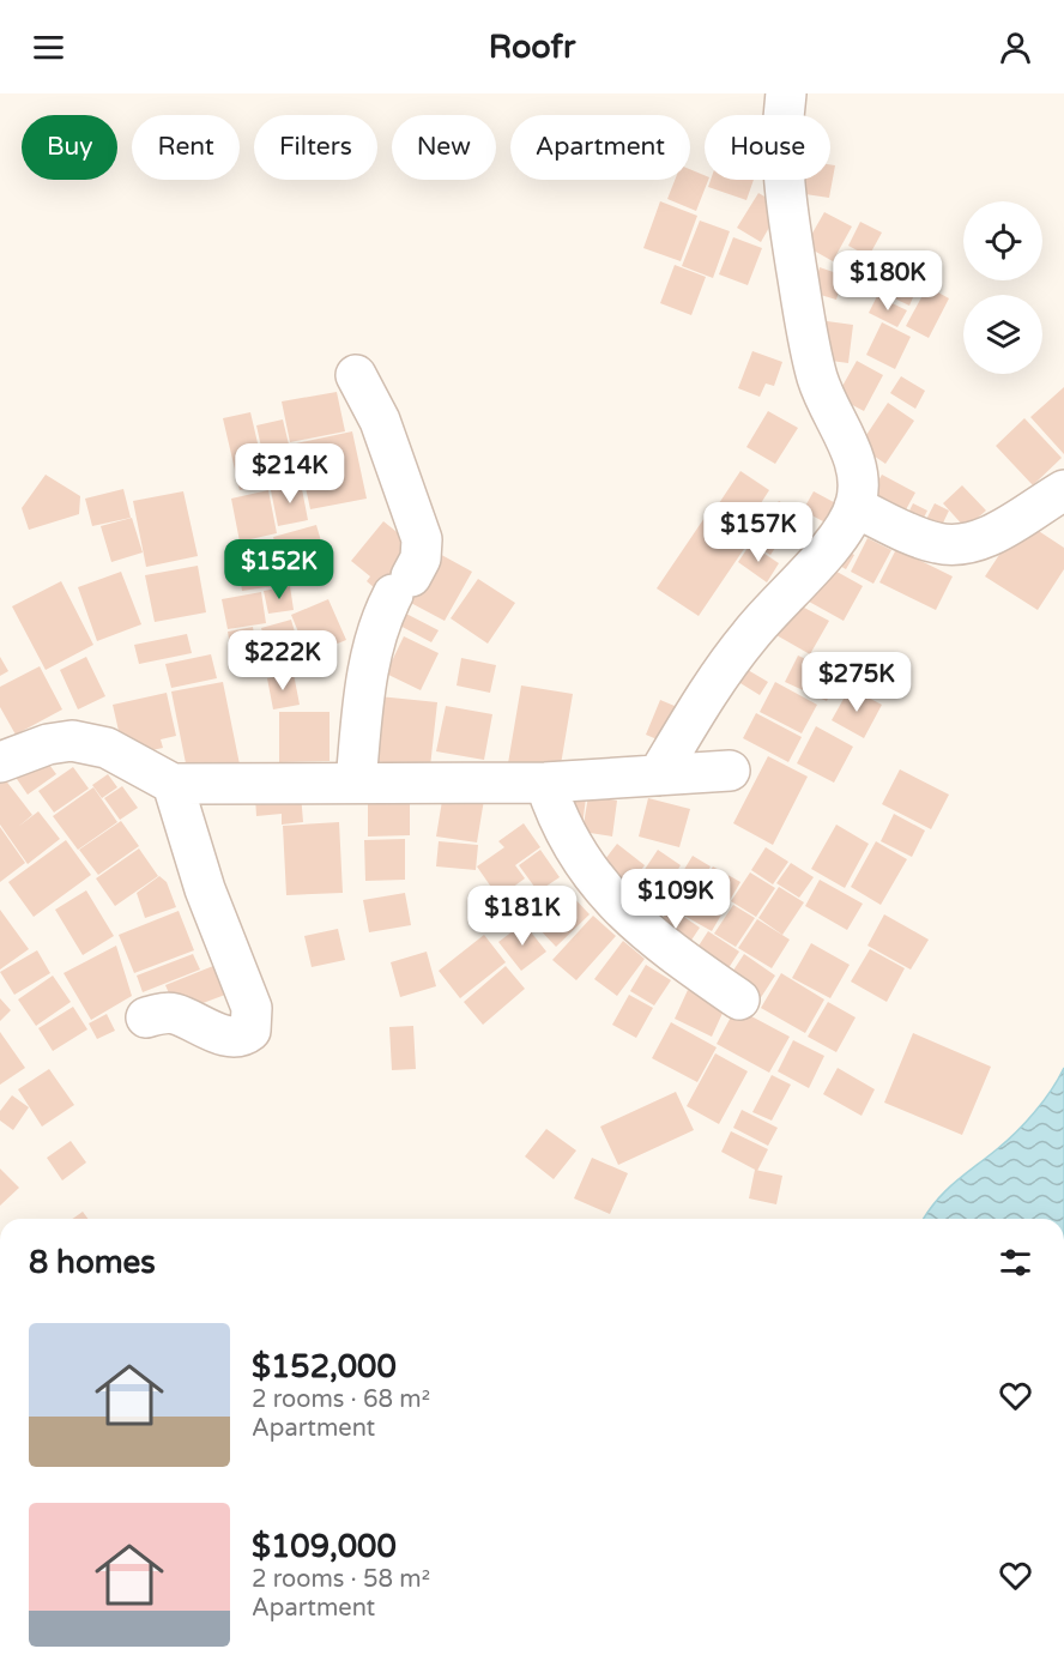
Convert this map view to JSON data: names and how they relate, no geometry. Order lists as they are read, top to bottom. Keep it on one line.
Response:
{"page":{"header":"Roofr","chip":["Buy","Rent","Filters","New","Apartment","House"],"price":["$180K","$214K","$157K","$152K","$222K","$275K","$109K","$181K"],"heading":"8 homes","list":[{"name":"$152,000","note":"2 rooms · 68 m² · Apartment"},{"name":"$109,000","note":"2 rooms · 58 m² · Apartment"}]}}
